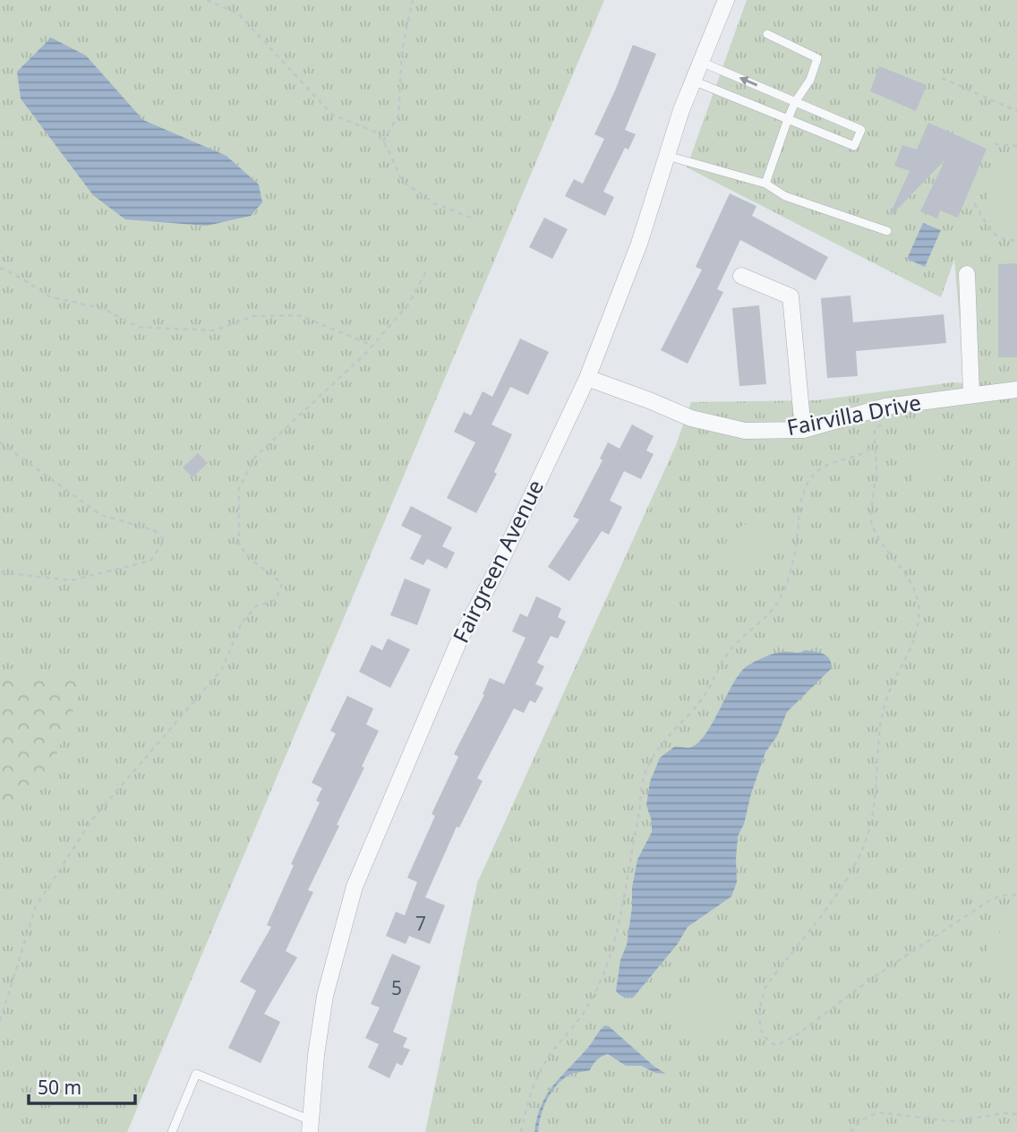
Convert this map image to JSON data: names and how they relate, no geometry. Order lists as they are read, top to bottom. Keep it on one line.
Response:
{"streets":{"street":["Fairvilla Drive","Fairgreen Avenue"]},"crossings":[["Fairvilla Drive","Fairgreen Avenue"]],"house_numbers":["7","5"],"scale_bar":"50 m"}
